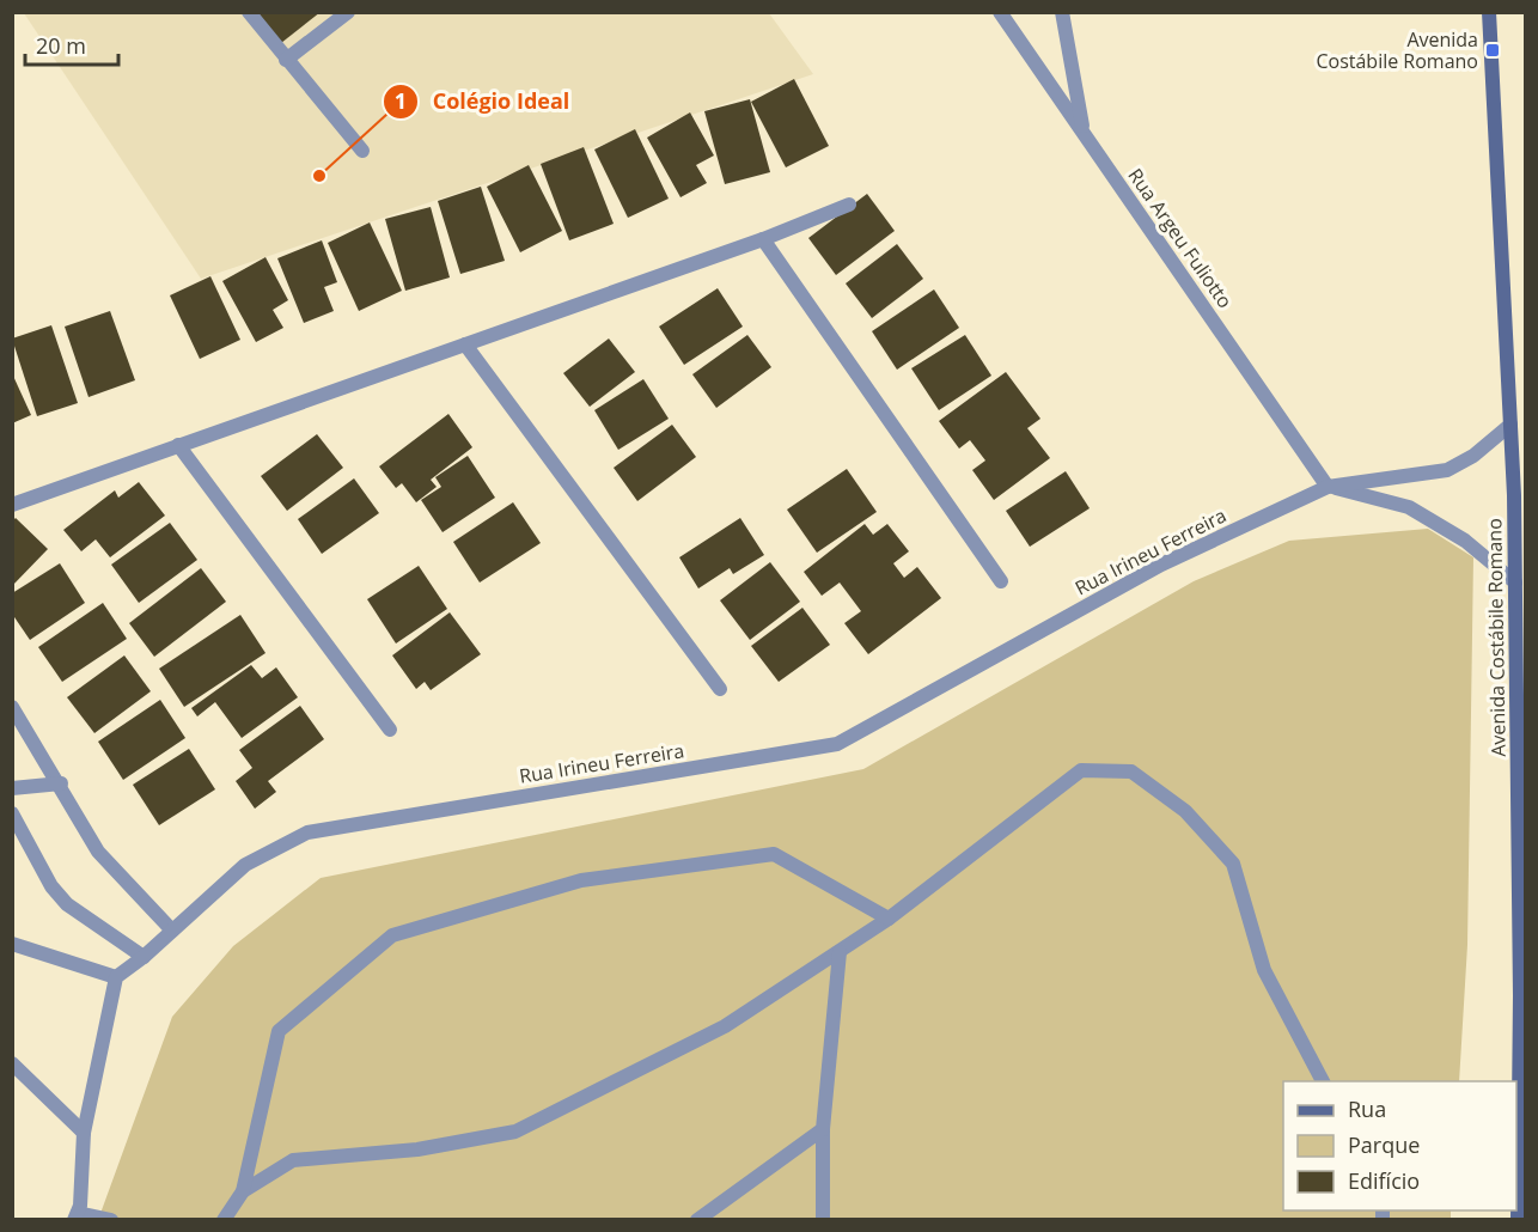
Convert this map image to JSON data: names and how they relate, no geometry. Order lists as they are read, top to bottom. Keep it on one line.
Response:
{"streets":{"main road":["Avenida Costábile Romano"],"street":["Rua Argeu Fuliotto","Rua Irineu Ferreira"]},"crossings":[["Rua Argeu Fuliotto","Rua Irineu Ferreira"],["Rua Irineu Ferreira","Avenida Costábile Romano"]],"places":{"transit":["Avenida Costábile Romano"],"other":["Colégio Ideal"]},"legend":["Rua","Parque","Edifício"],"scale_bar":"20 m"}
